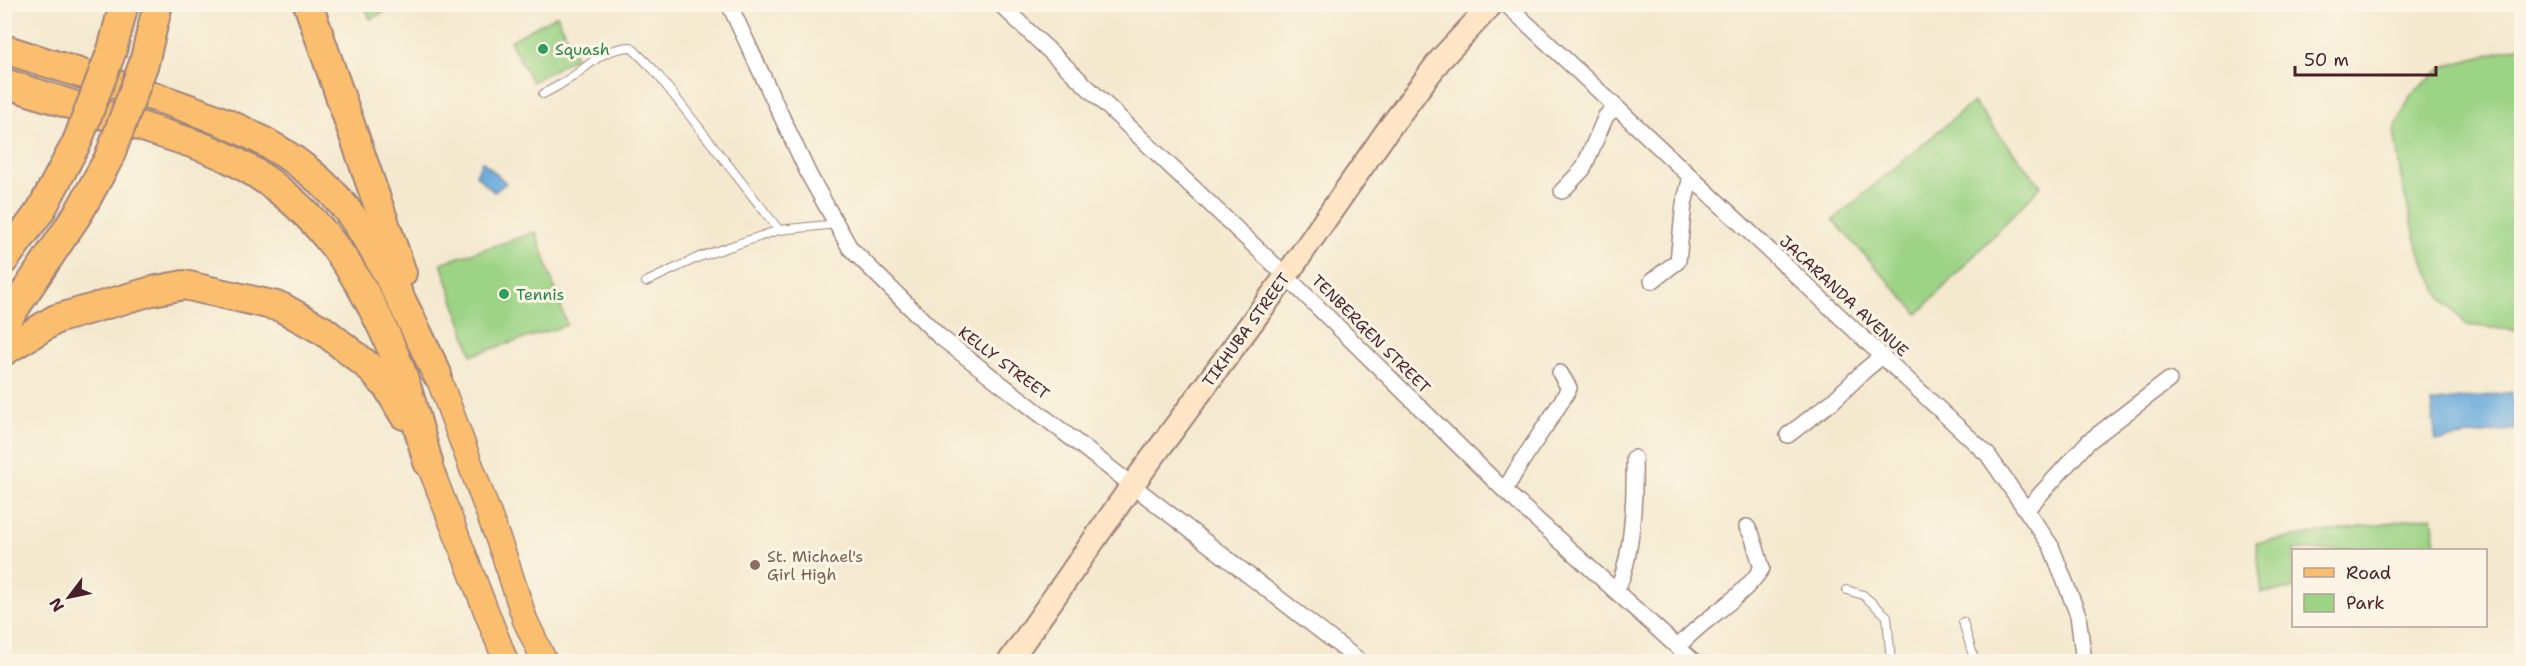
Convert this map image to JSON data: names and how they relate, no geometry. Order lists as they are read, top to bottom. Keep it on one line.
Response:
{"streets":{"street":["JACARANDA AVENUE","TIKHUBA STREET","TENBERGEN STREET","KELLY STREET"]},"crossings":[["TIKHUBA STREET","TENBERGEN STREET"],["TIKHUBA STREET","KELLY STREET"]],"places":["Squash","Tennis","St. Michael's Girl High"],"legend":["Road","Park"],"scale_bar":"50 m","north":"bottom left"}
